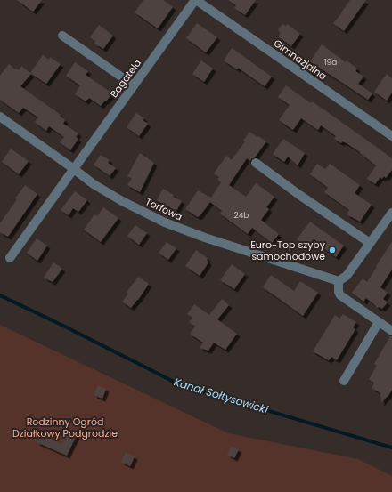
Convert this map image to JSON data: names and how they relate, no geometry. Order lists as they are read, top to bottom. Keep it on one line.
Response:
{"streets":{"street":["Gimnazjalna","Bagatela","Torfowa"]},"crossings":[["Gimnazjalna","Bagatela"],["Bagatela","Torfowa"]],"water":["Kanał Sołtysowicki"],"parks":["Rodzinny Ogród Działkowy Podgrodzie"],"places":["Euro-Top szyby samochodowe"],"house_numbers":["19a","24b"]}
